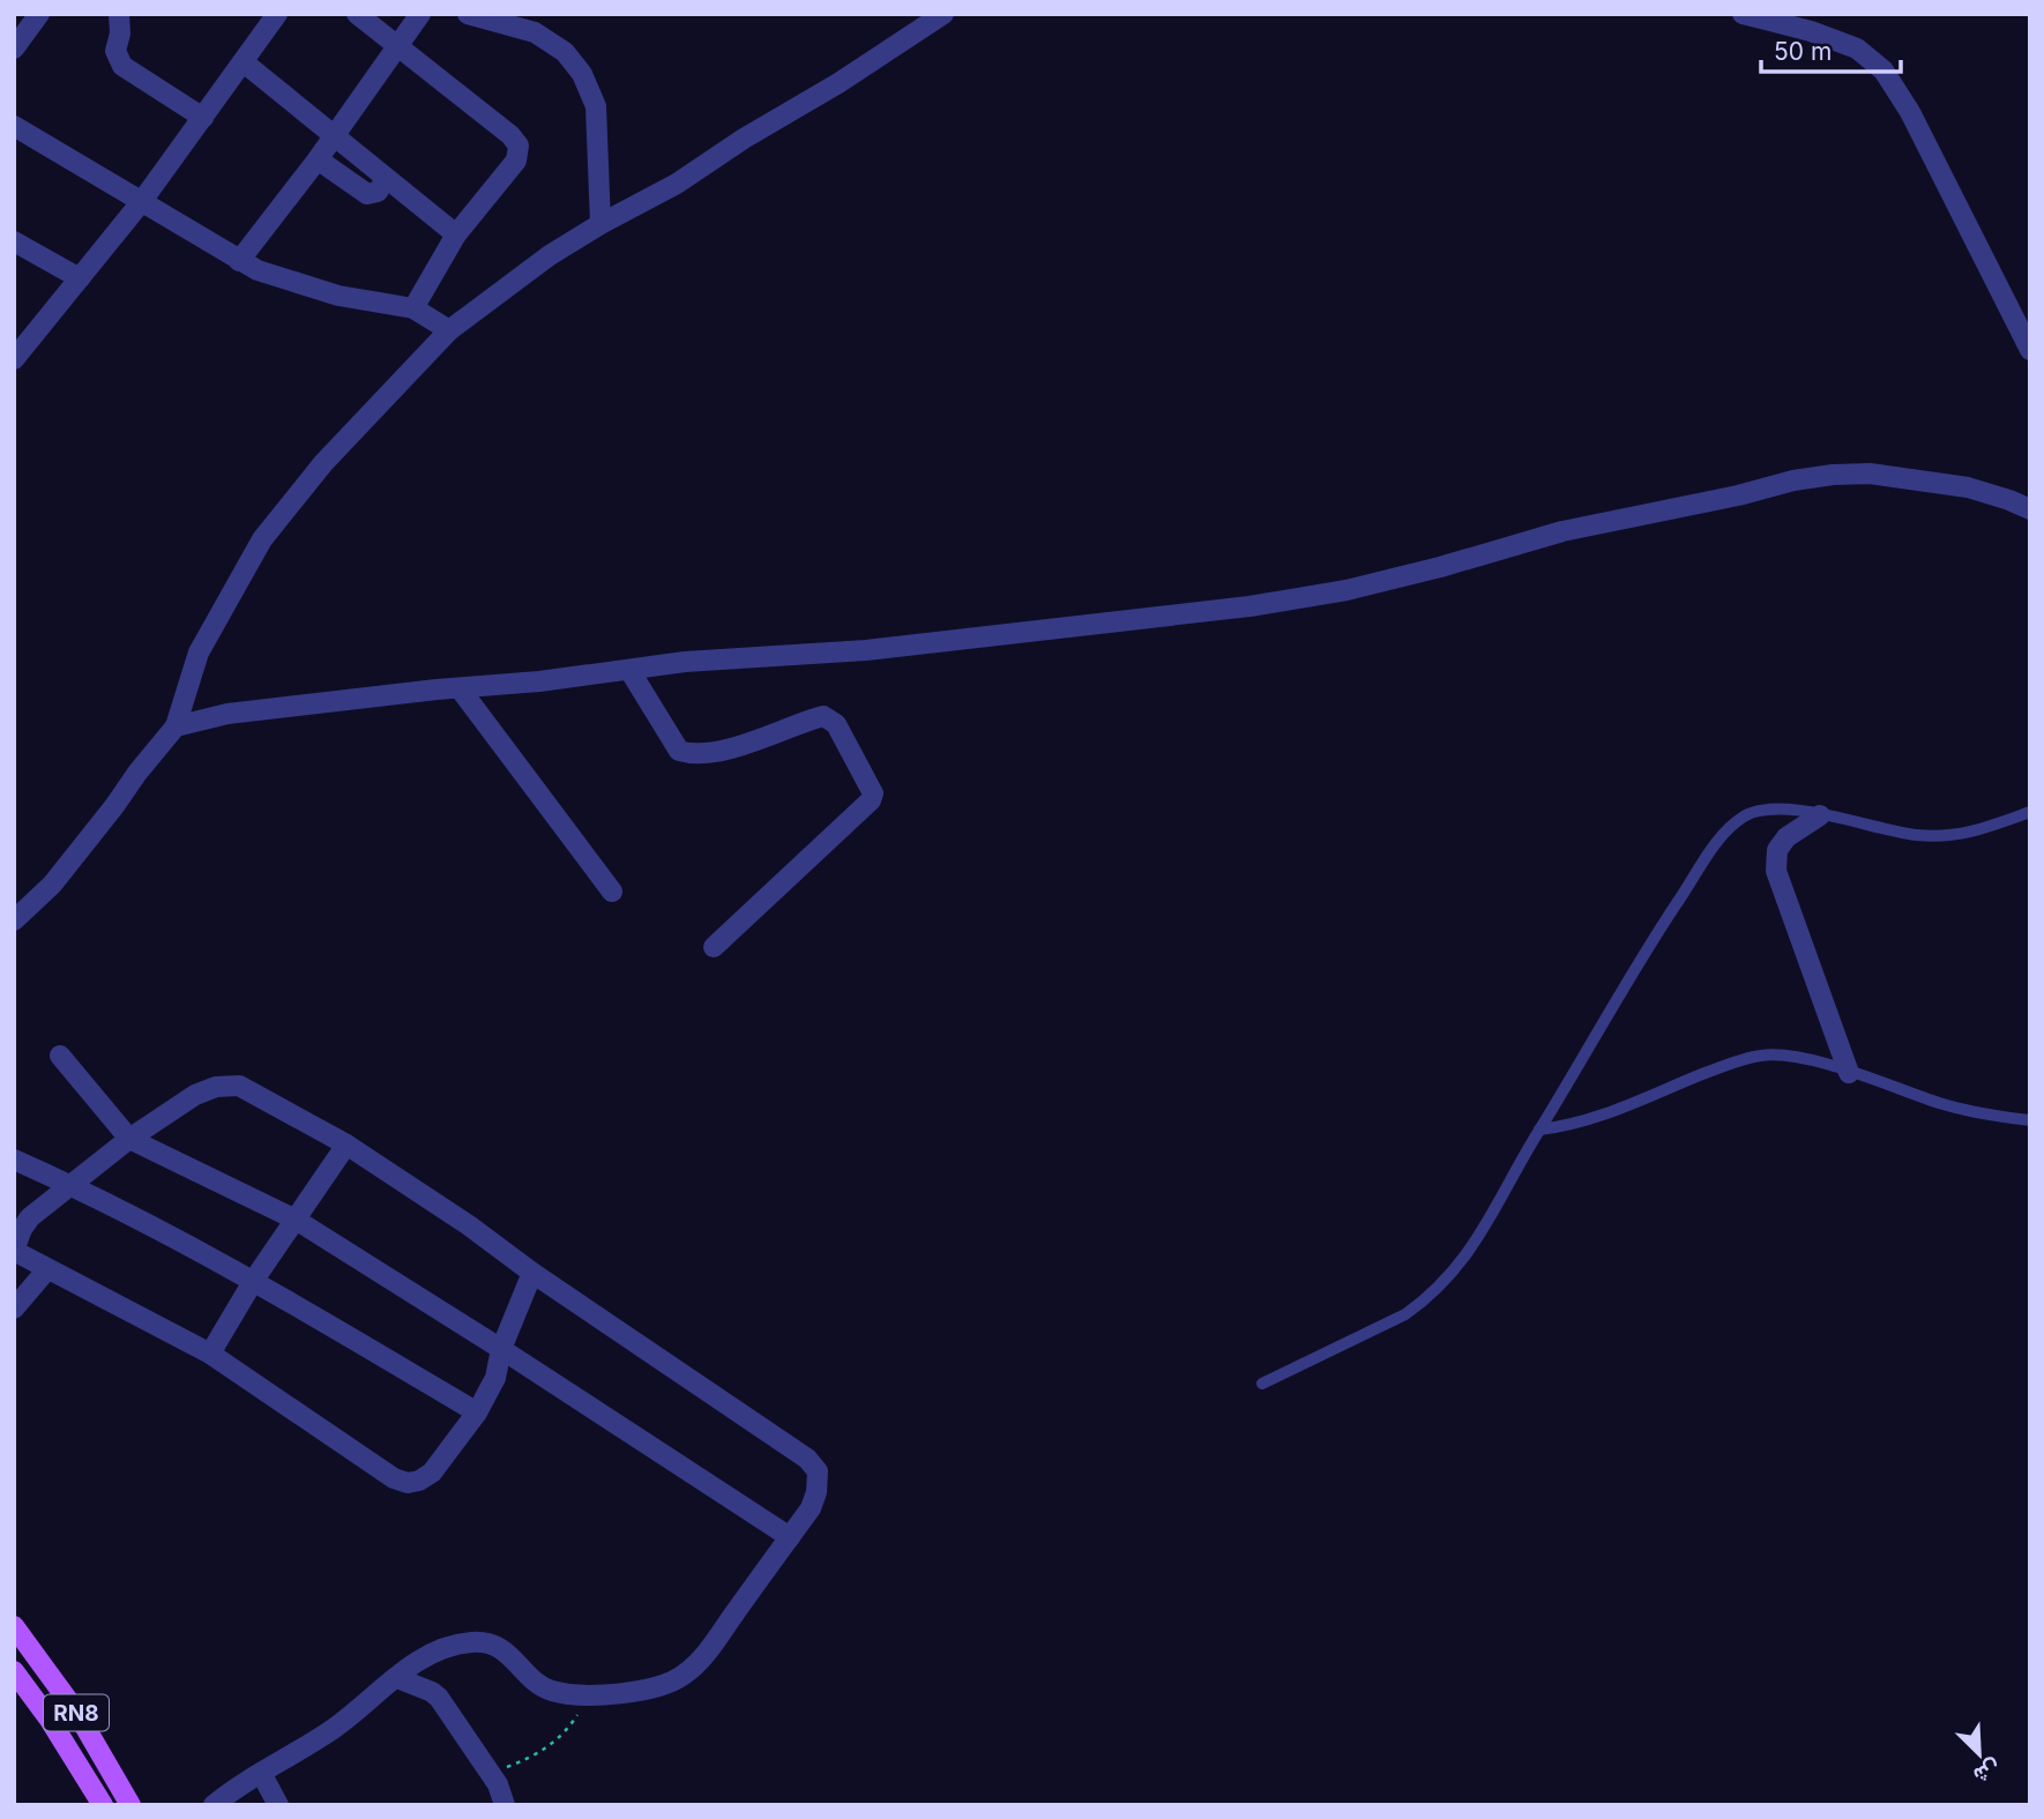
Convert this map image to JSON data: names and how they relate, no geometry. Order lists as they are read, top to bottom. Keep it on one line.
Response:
{"streets":{"main road":["RN8"]},"scale_bar":"50 m","north":"bottom right"}
